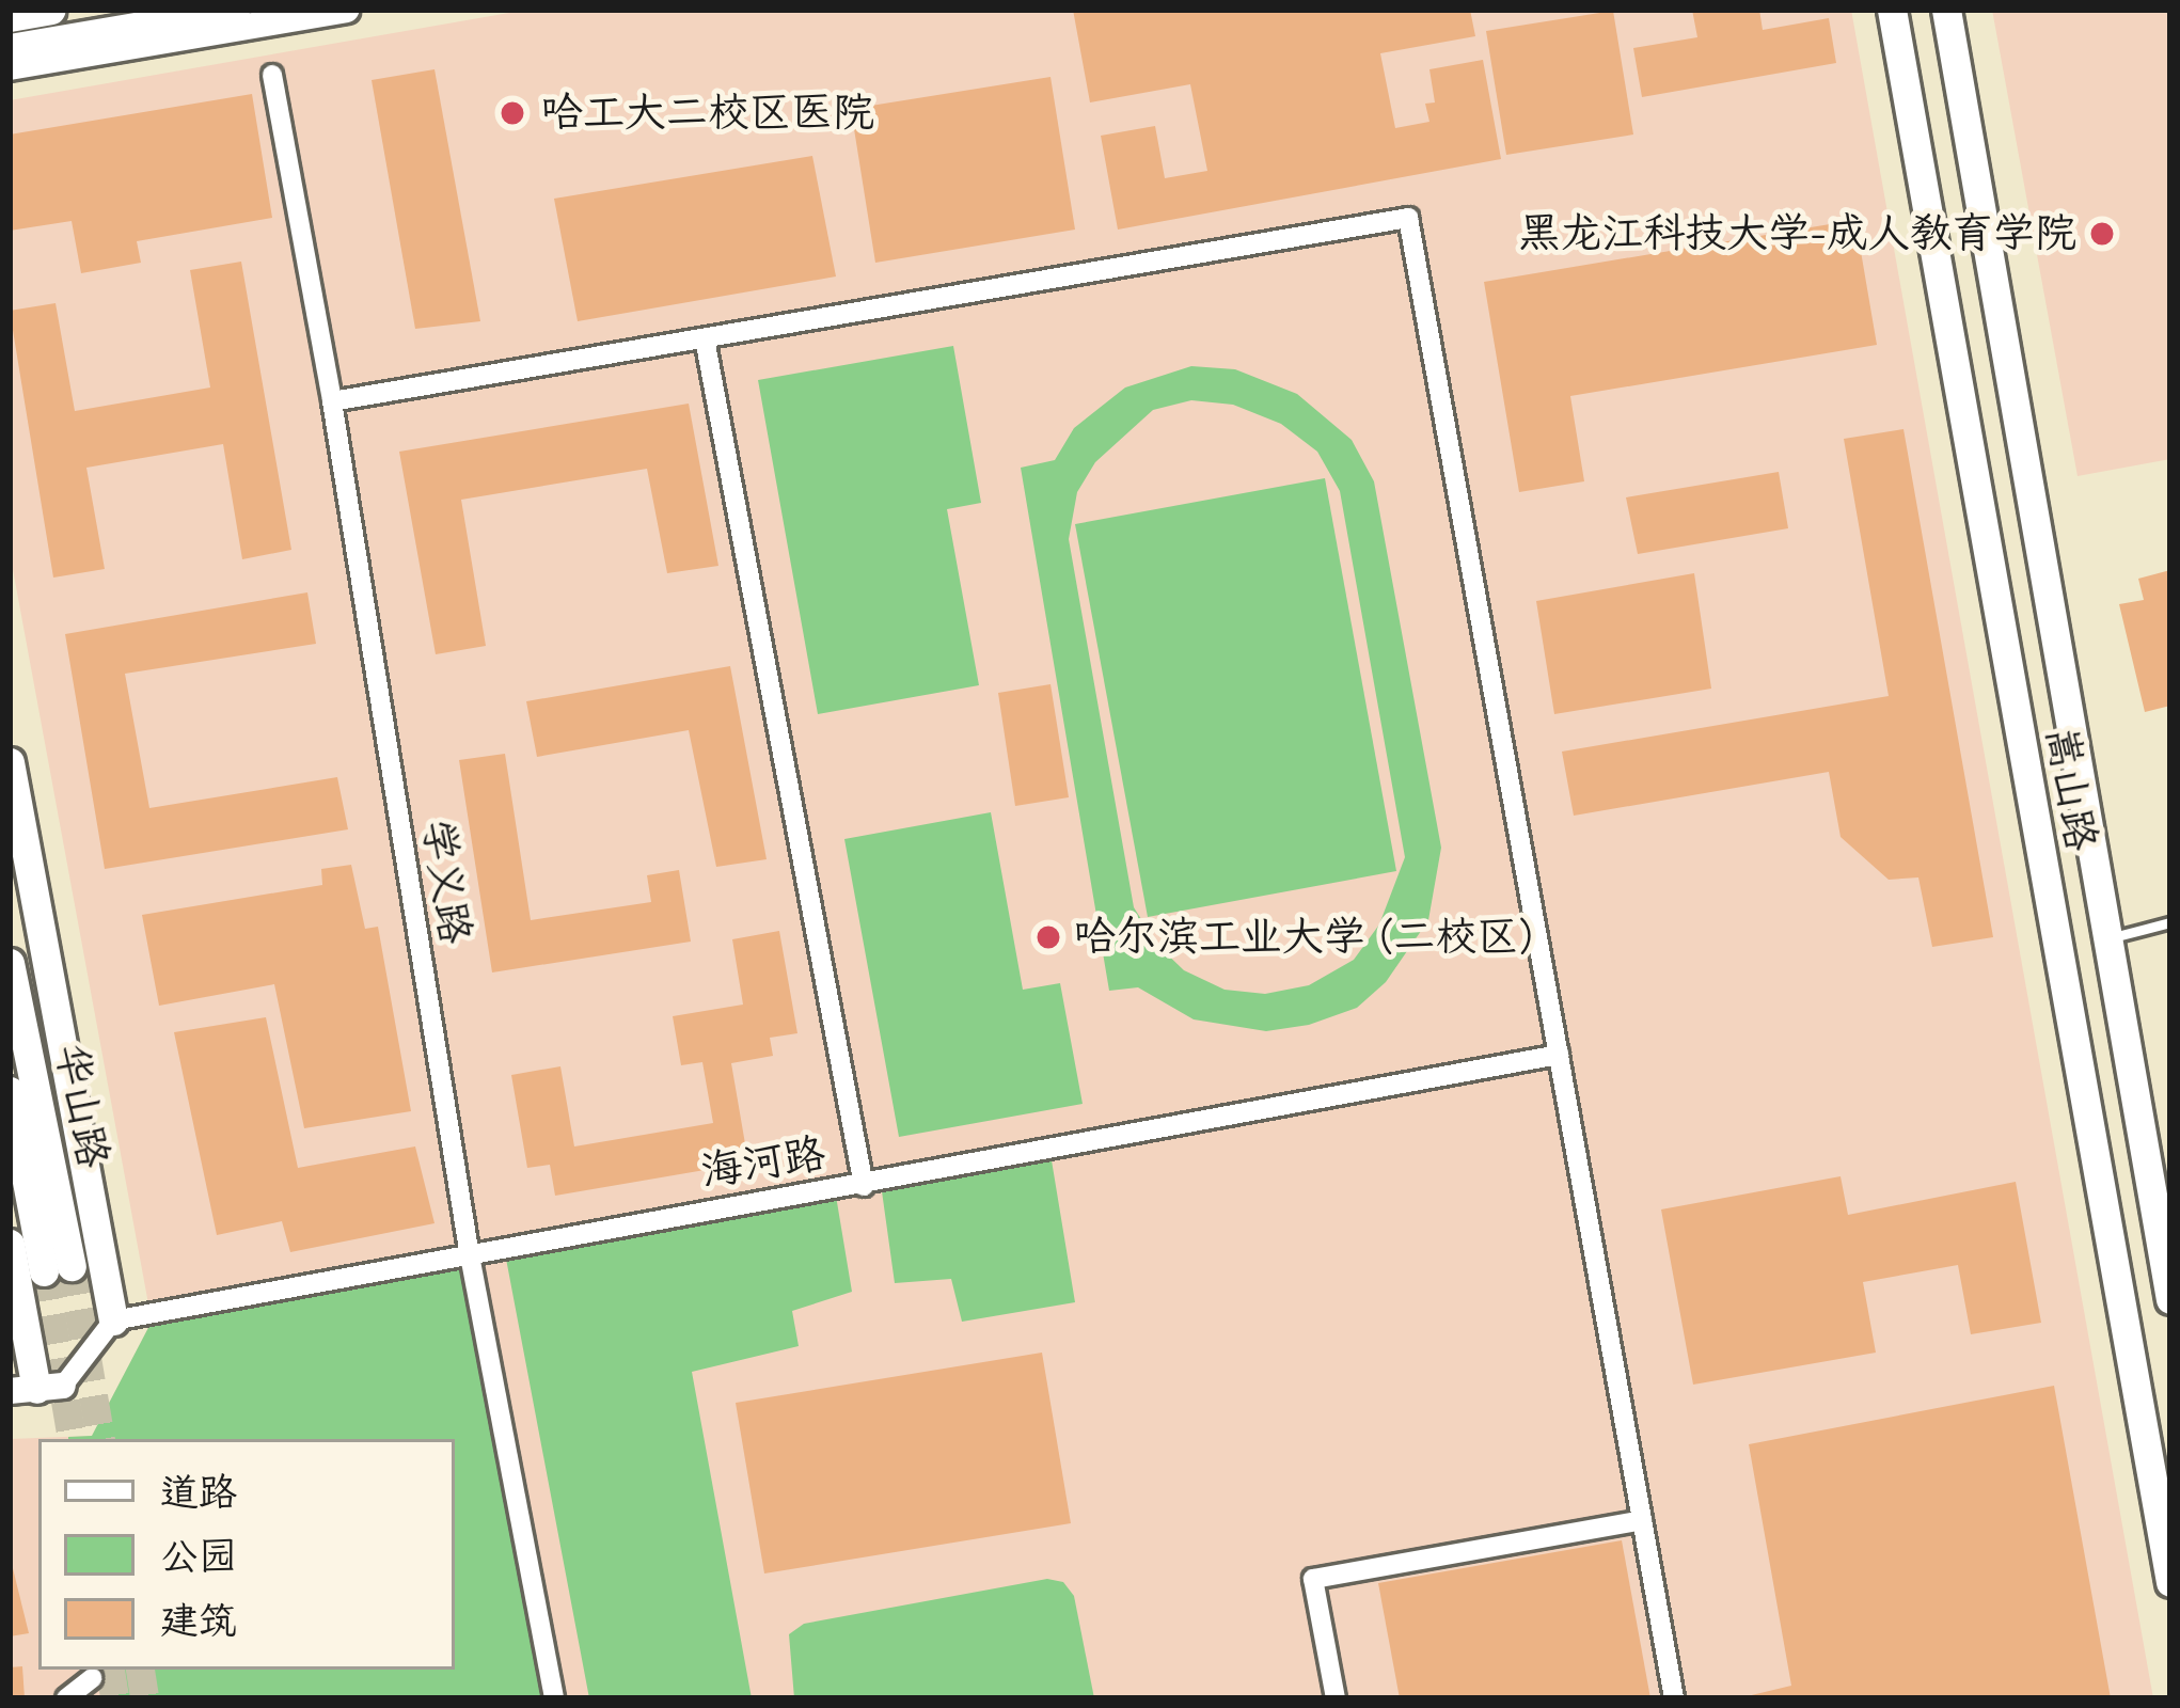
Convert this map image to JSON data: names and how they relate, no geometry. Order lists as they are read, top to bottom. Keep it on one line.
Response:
{"streets":{"main road":["嵩山路","华山路"],"street":["学义路","海河路"]},"crossings":[["学义路","海河路"]],"places":["哈工大二校区医院","黑龙江科技大学-成人教育学院","哈尔滨工业大学 (二校区)"],"legend":["道路","公园","建筑"]}
